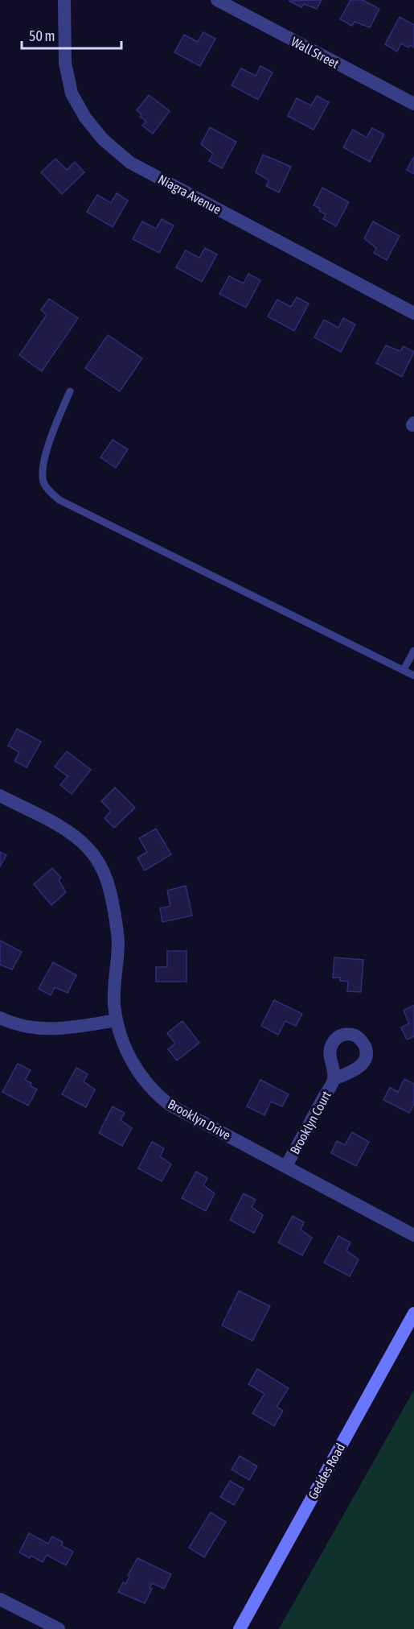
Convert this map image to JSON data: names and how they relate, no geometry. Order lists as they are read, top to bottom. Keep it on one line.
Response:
{"streets":{"main road":["Geddes Road"],"street":["Wall Street","Niagra Avenue","Brooklyn Drive","Brooklyn Court"]},"crossings":[["Brooklyn Drive","Brooklyn Court"]],"scale_bar":"50 m"}
